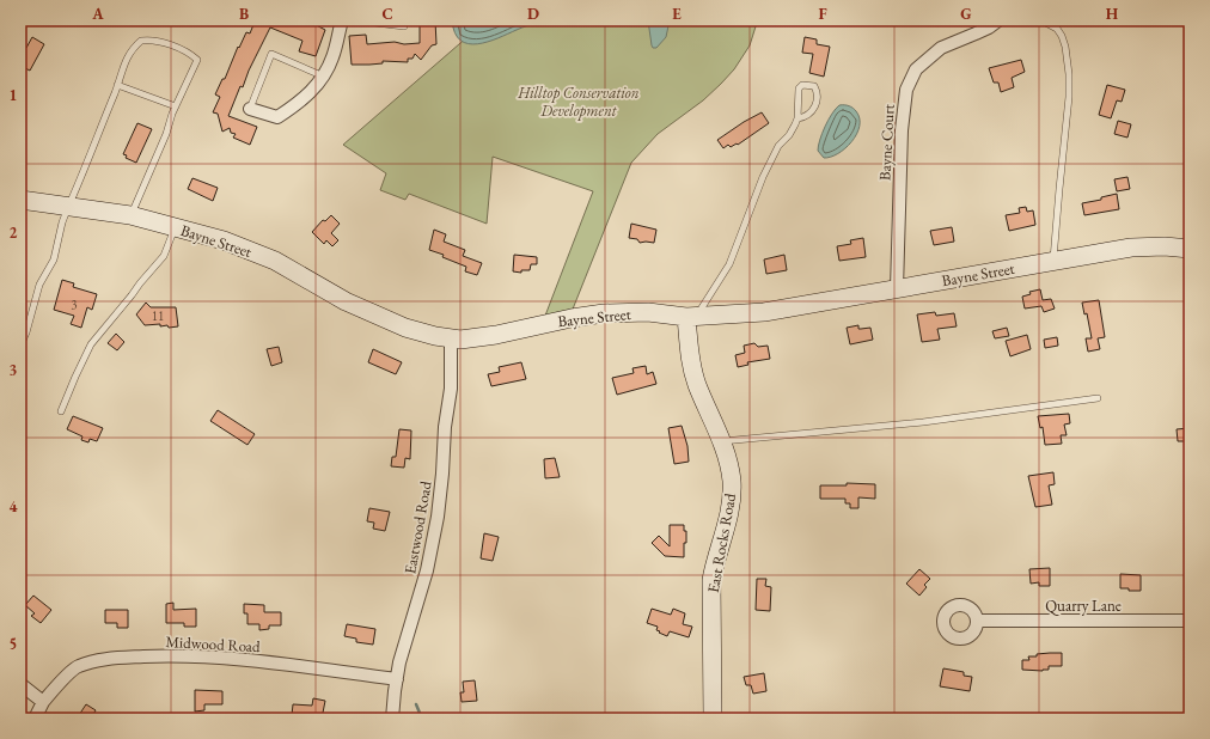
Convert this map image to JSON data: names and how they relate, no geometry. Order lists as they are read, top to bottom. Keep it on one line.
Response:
{"streets":{"street":["Bayne Court","Bayne Street","Eastwood Road","East Rocks Road","Quarry Lane","Midwood Road"]},"crossings":[["Bayne Court","Bayne Street"],["Bayne Street","Eastwood Road"],["Bayne Street","East Rocks Road"],["Eastwood Road","Midwood Road"]],"parks":["Hilltop Conservation Development"],"house_numbers":["3","11"],"grid":{"columns":["A","B","C","D","E","F","G","H"],"rows":["1","2","3","4","5"]}}
